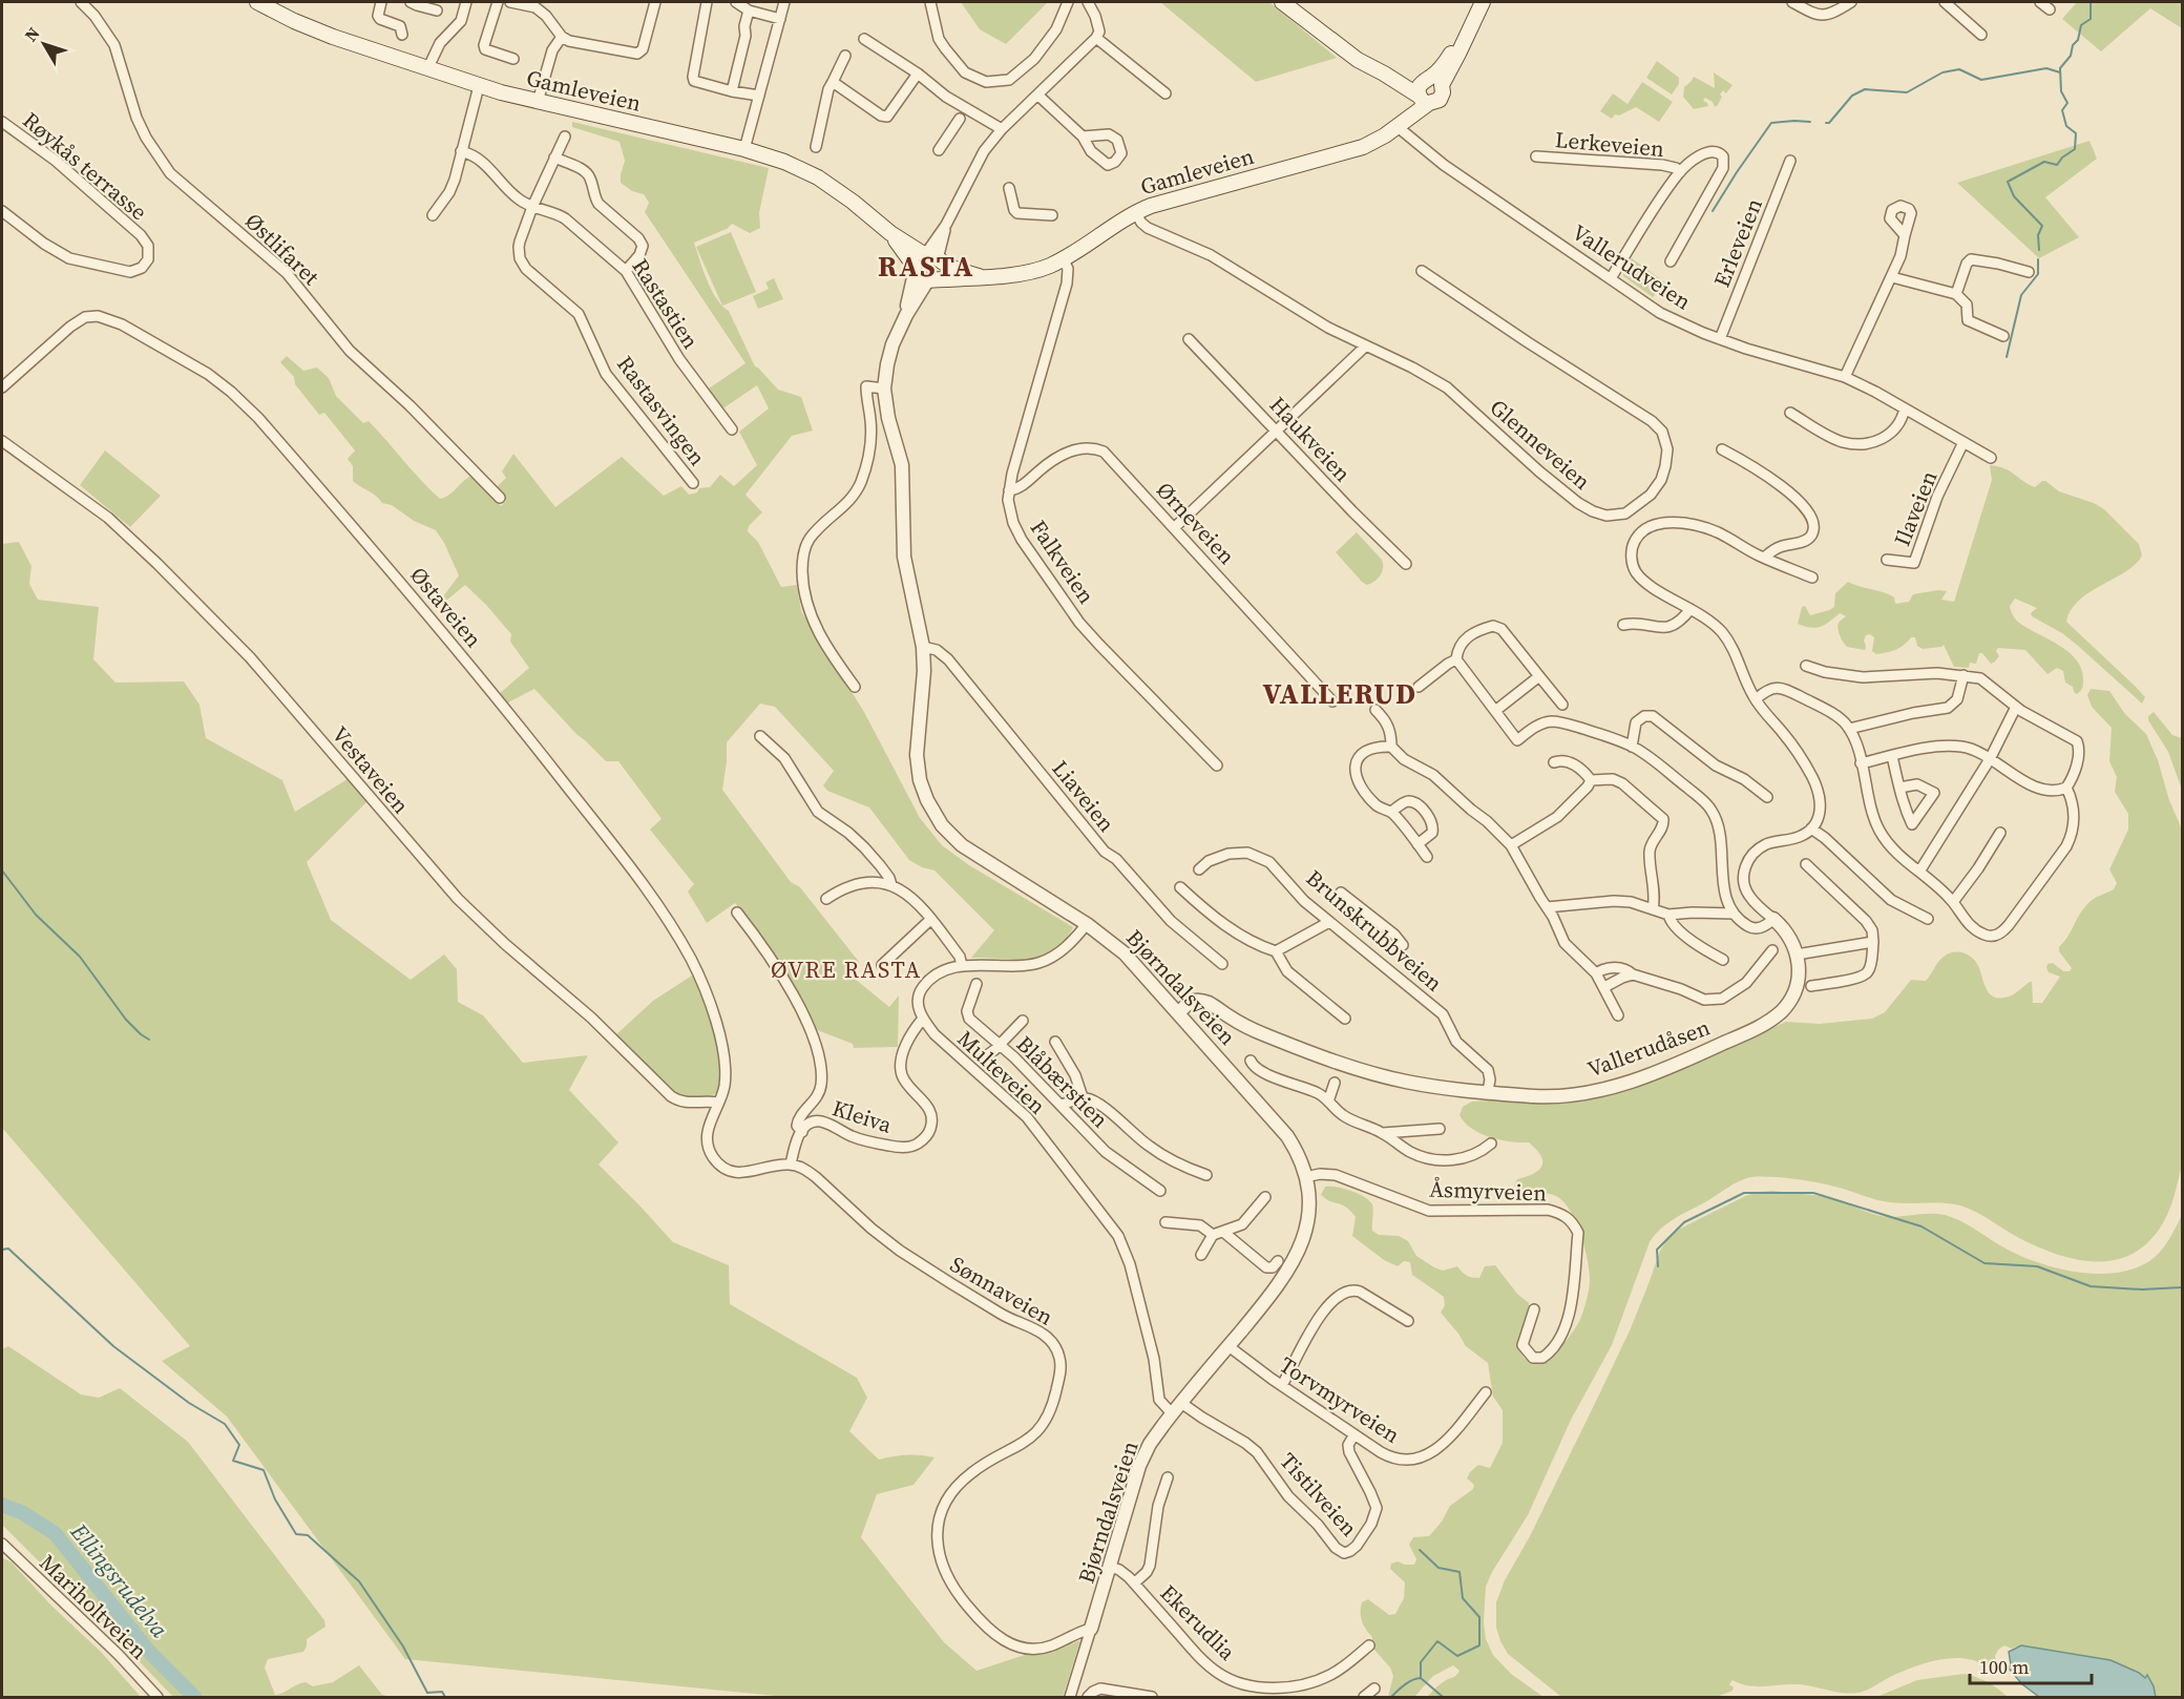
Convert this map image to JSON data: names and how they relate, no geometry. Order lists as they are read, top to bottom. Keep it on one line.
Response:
{"streets":{"main road":["Gamleveien"],"street":["Lerkeveien","Røykås terrasse","Erleveien","Østlifaret","Vallerudveien","Rastastien","Rastasvingen","Haukveien","Glenneveien","Ilaveien","Ørneveien","Falkveien","Østaveien","Vestaveien","Liaveien","Brunskrubbveien","Bjørndalsveien","Vallerudåsen","Multeveien","Blåbærstien","Kleiva","Åsmyrveien","Sønnaveien","Torvmyrveien","Tistilveien","Mariholtveien","Ekerudlia"]},"crossings":[["Gamleveien","Vallerudveien"],["Gamleveien","Glenneveien"],["Gamleveien","Falkveien"],["Gamleveien","Bjørndalsveien"],["Lerkeveien","Vallerudveien"],["Erleveien","Vallerudveien"],["Vallerudveien","Ilaveien"],["Rastastien","Rastasvingen"],["Ørneveien","Falkveien"],["Østaveien","Vestaveien"],["Liaveien","Bjørndalsveien"],["Brunskrubbveien","Vallerudåsen"],["Bjørndalsveien","Vallerudåsen"],["Bjørndalsveien","Multeveien"],["Bjørndalsveien","Åsmyrveien"],["Bjørndalsveien","Sønnaveien"],["Bjørndalsveien","Torvmyrveien"],["Bjørndalsveien","Tistilveien"],["Bjørndalsveien","Ekerudlia"],["Multeveien","Kleiva"],["Kleiva","Sønnaveien"],["Torvmyrveien","Tistilveien"]],"districts":["RASTA","VALLERUD","ØVRE RASTA"],"water":["Ellingsrudelva"],"scale_bar":"100 m","north":"top left"}
